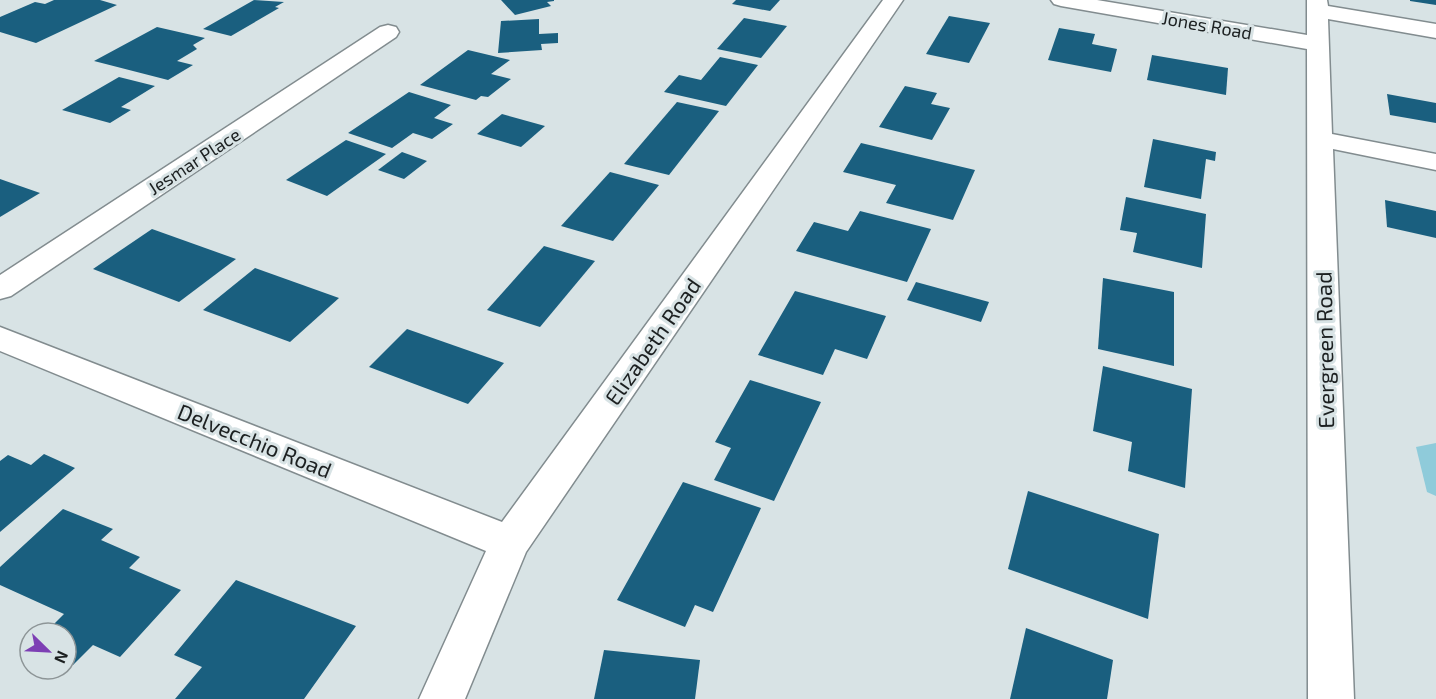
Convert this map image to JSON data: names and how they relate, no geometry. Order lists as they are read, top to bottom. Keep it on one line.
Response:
{"streets":{"street":["Jones Road","Jesmar Place","Elizabeth Road","Evergreen Road","Delvecchio Road"]},"crossings":[["Jones Road","Evergreen Road"],["Elizabeth Road","Delvecchio Road"]],"north":"bottom right"}
